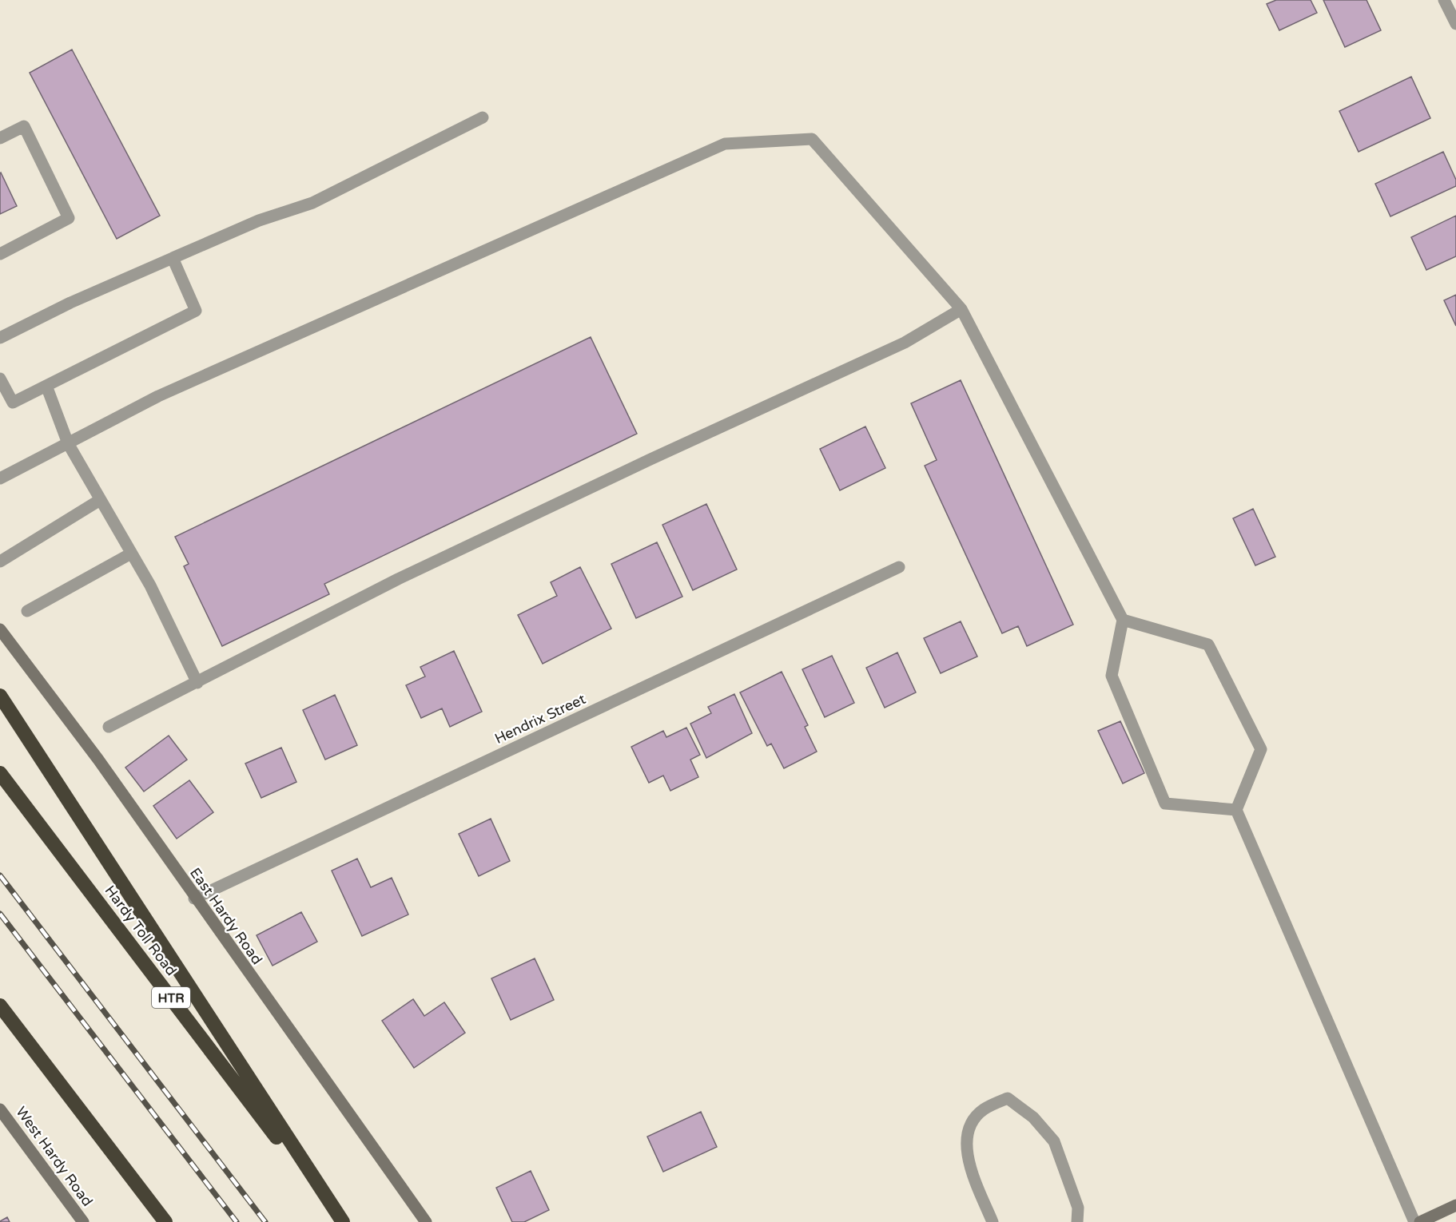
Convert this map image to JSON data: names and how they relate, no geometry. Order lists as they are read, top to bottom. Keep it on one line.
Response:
{"streets":{"highway":["Hardy Toll Road","HTR"],"main road":["East Hardy Road","West Hardy Road"],"street":["Hendrix Street"]},"crossings":[["Hendrix Street","East Hardy Road"]]}
